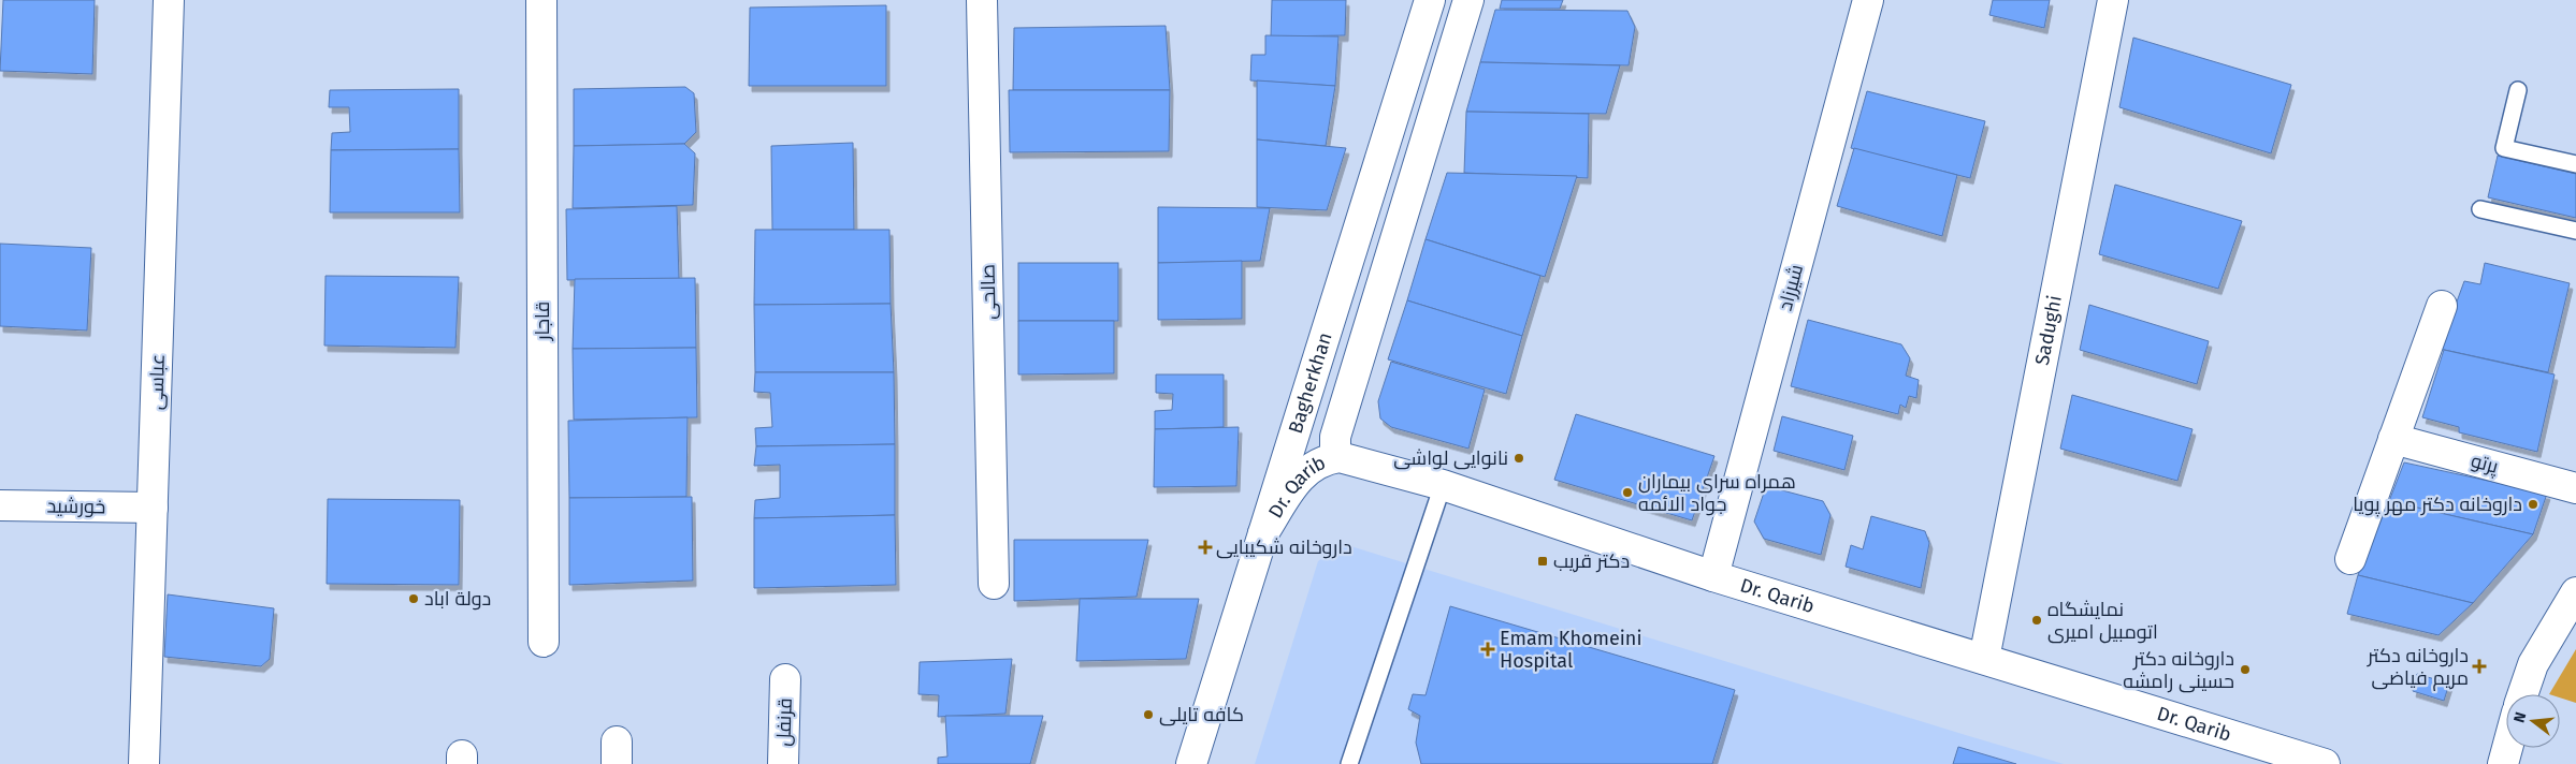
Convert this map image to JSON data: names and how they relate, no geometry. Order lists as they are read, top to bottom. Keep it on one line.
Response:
{"streets":{"street":["شیرزاد","صالحی","قاجار","Sadughi","عباسی","Bagherkhan","پرتو","Dr. Qarib","خورشید","قرنفل"]},"crossings":[["شیرزاد","Dr. Qarib"],["Sadughi","Dr. Qarib"],["عباسی","خورشید"],["Bagherkhan","Dr. Qarib"]],"places":{"other":["نانوایی لواشی","همراه سرای بیماران جواد الائمه","داروخانه دکتر مهر پویا","دولة اباد","نمایشگاه اتومبیل امیری","داروخانه دکتر حسینی رامشه","کافه تایلی"],"health":["داروخانه شکیبایی","Emam Khomeini Hospital","داروخانه دکتر مریم فیاضی"],"transit":["دکتر قریب"]},"north":"left"}
